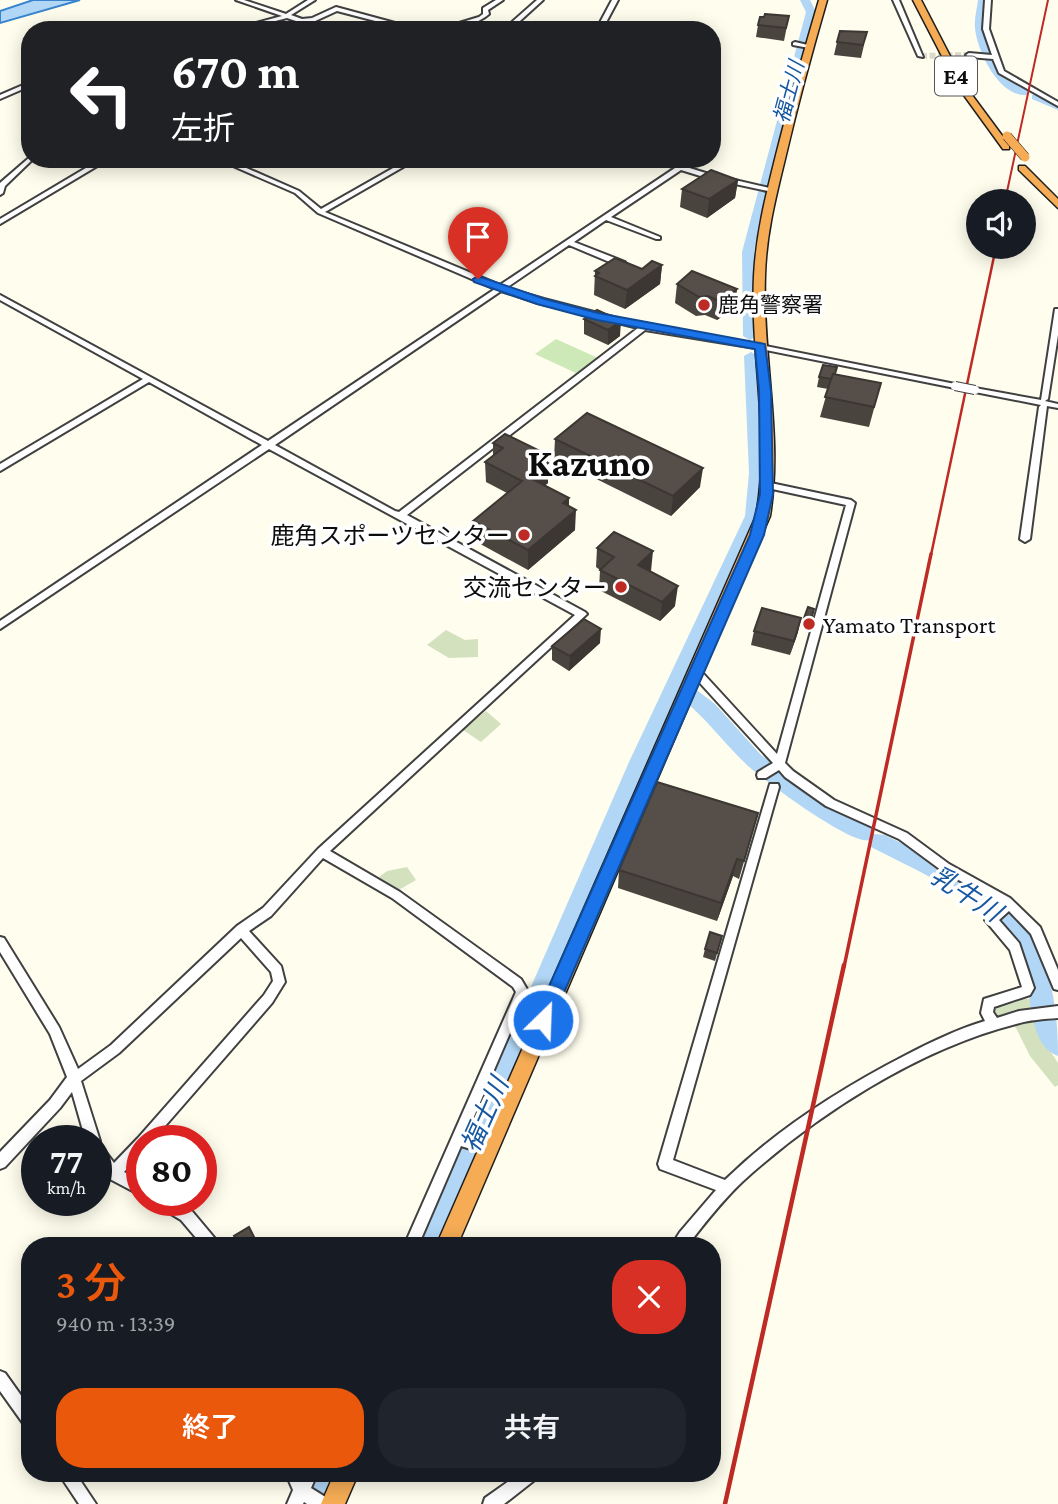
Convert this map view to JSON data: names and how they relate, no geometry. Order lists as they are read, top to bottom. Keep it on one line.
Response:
{"streets":{"highway":["E4"]},"districts":["Kazuno"],"water":["福士川","乳牛川"],"places":["鹿角警察署","鹿角スポーツセンター","交流センター","Yamato Transport"],"page":{"turn":["670 m","左折"],"speed":"77 km/h","limit":"80","heading":["3 分","940 m · 13:39"],"buttons":["終了","共有"]}}
